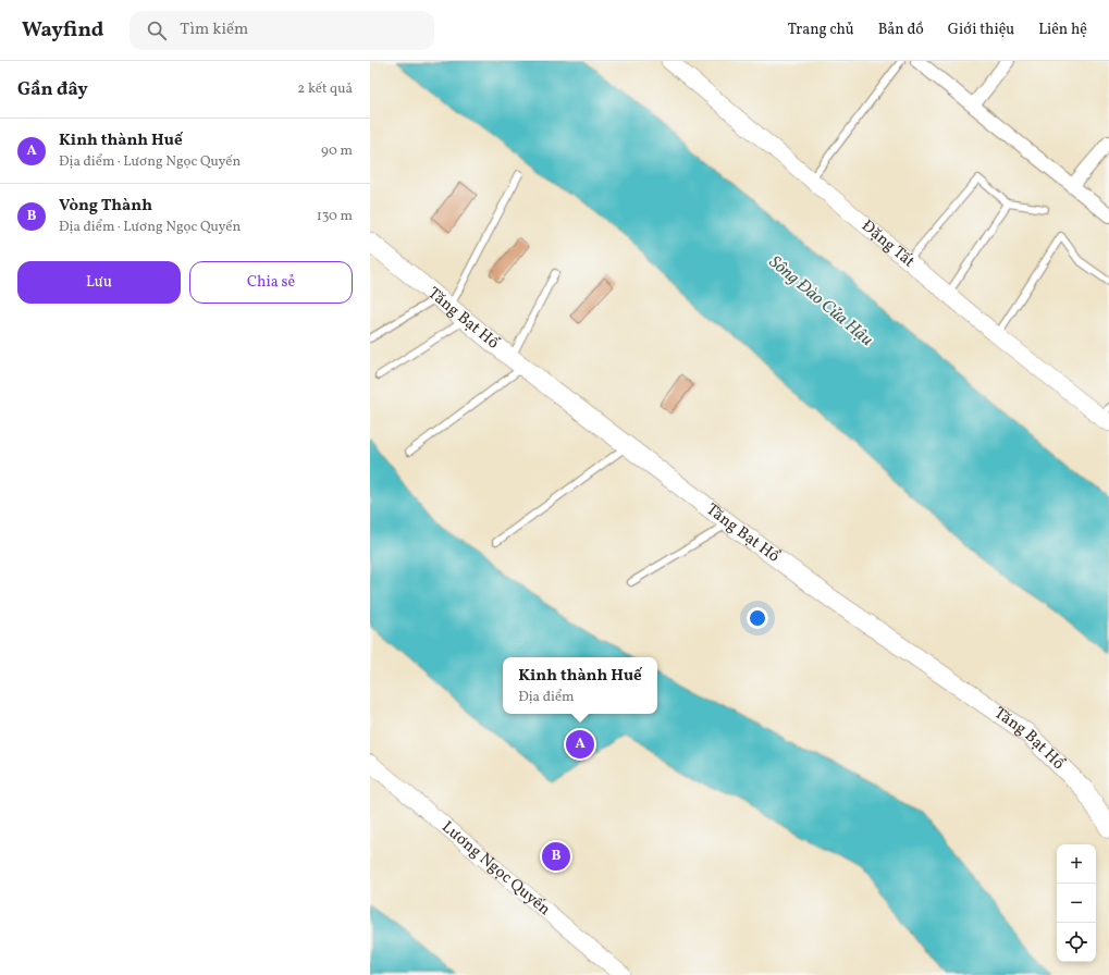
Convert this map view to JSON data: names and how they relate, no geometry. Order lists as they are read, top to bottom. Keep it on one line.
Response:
{"streets":{"main road":["Tăng Bạt Hổ"],"street":["Đặng Tất","Lương Ngọc Quyến"]},"water":["Sông Đào Cửa Hậu"],"page":{"header":"Wayfind","search":"Tìm kiếm","nav":["Trang chủ","Bản đồ","Giới thiệu","Liên hệ"],"heading":["Gần đây","2 kết quả"],"list":[{"mark":"A","name":"Kinh thành Huế","note":"Địa điểm · Lương Ngọc Quyến","value":"90 m"},{"mark":"B","name":"Vòng Thành","note":"Địa điểm · Lương Ngọc Quyến","value":"130 m"}],"buttons":["Lưu","Chia sẻ"],"popup":["Kinh thành Huế","Địa điểm"],"pins":["A","B"],"map_buttons":["+","−"]}}
